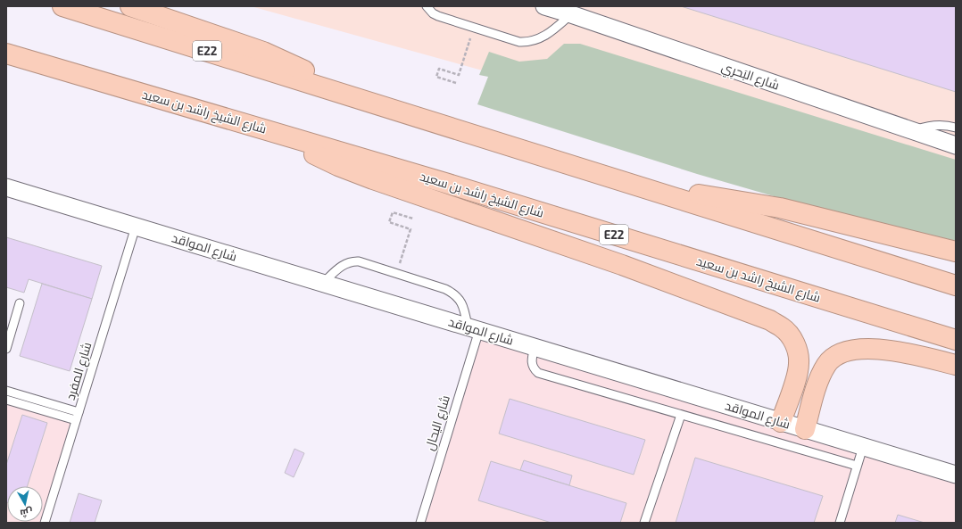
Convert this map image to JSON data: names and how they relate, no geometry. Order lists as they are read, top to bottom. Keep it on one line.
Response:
{"streets":{"highway":["E22","شارع الشيخ راشد بن سعيد"],"street":["شارع البَحرِي","شارع المواقد"],"lane":["شارع المفرد","شارع اليحال"]},"crossings":[["شارع المواقد","شارع المفرد"],["شارع المواقد","شارع اليحال"]],"north":"bottom"}
